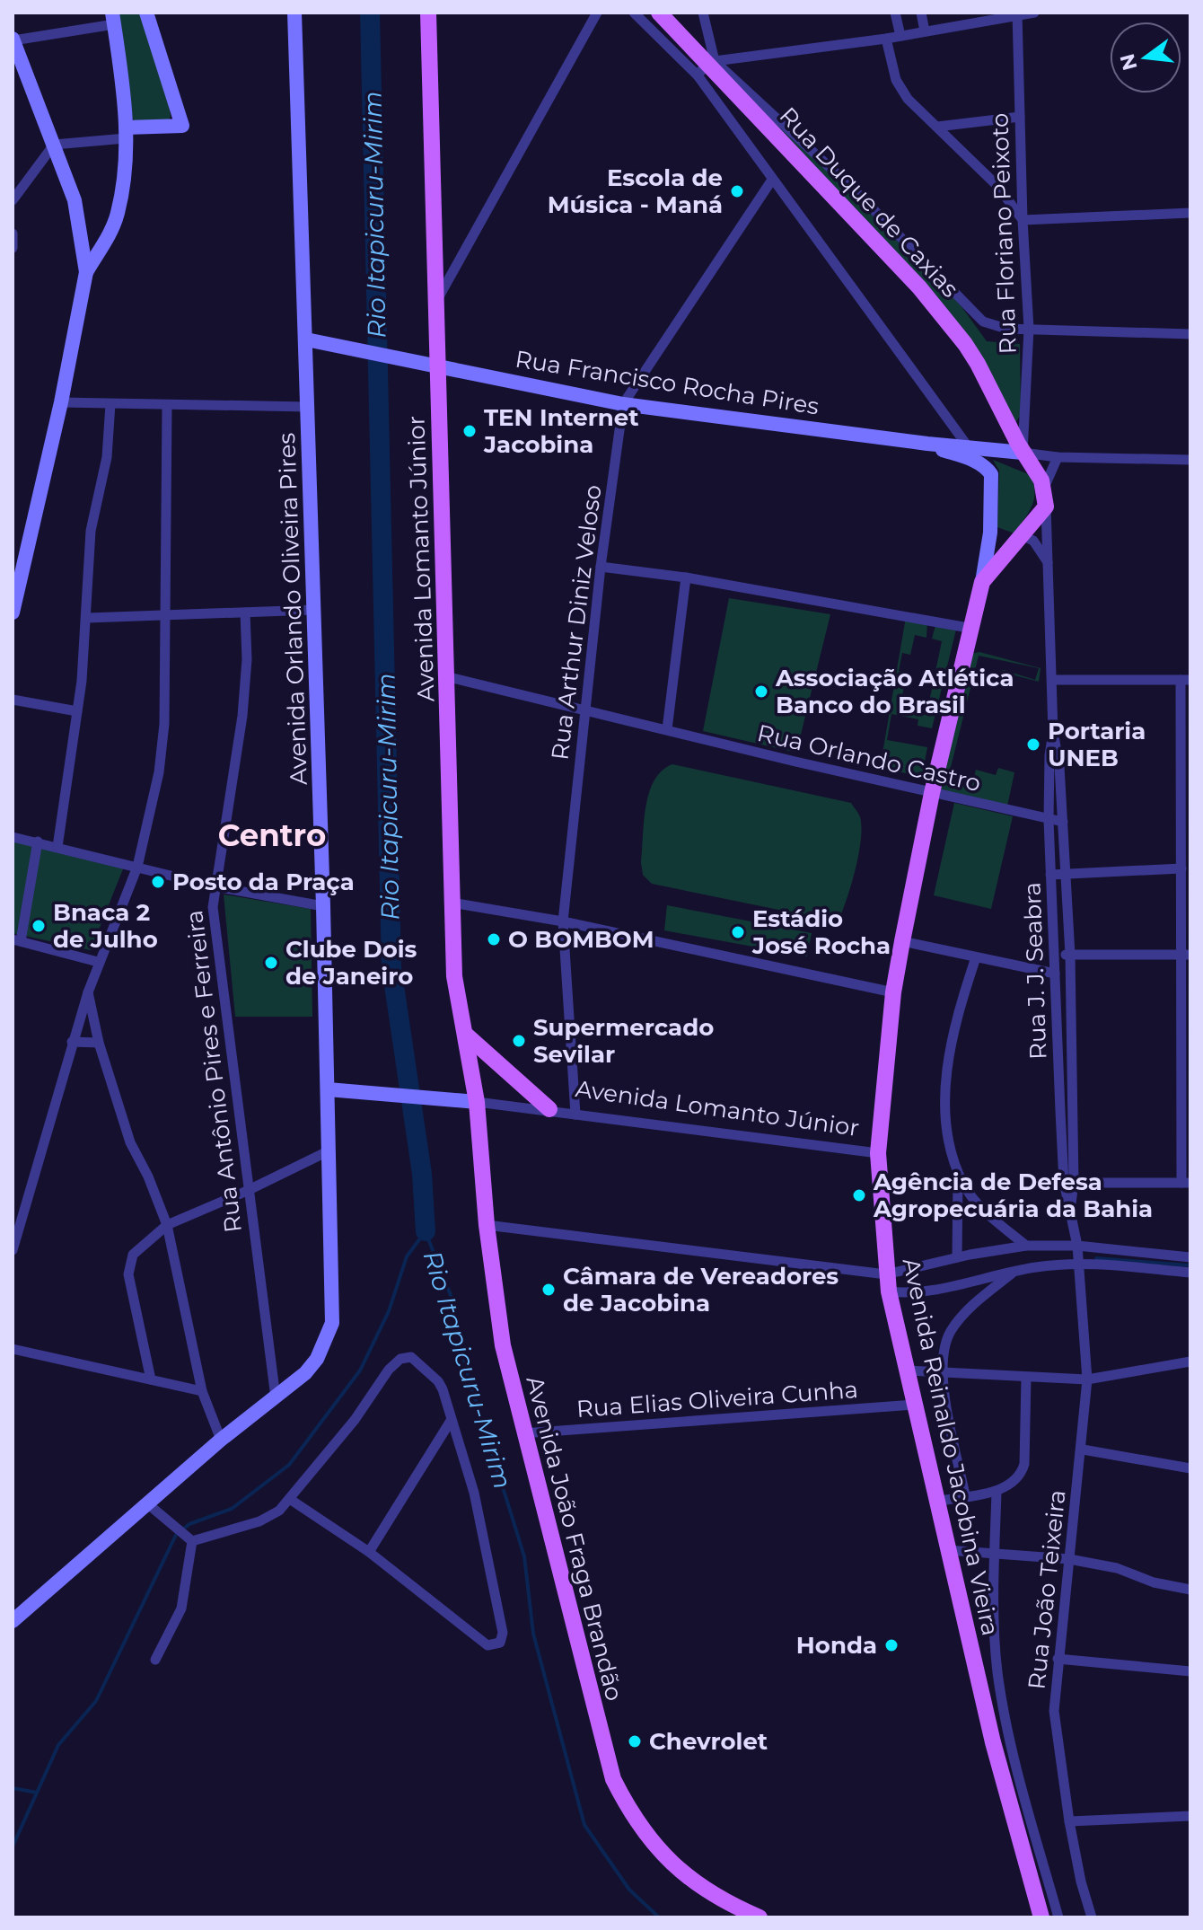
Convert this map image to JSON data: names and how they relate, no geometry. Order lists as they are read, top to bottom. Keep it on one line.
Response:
{"streets":{"main road":["Rua Duque de Caxias","Avenida Lomanto Júnior","Avenida Reinaldo Jacobina Vieira","Avenida João Fraga Brandão"],"street":["Rua Floriano Peixoto","Rua Francisco Rocha Pires","Avenida Orlando Oliveira Pires","Rua Arthur Diniz Veloso","Rua Orlando Castro","Rua J. J. Seabra","Rua Antônio Pires e Ferreira","Rua Elias Oliveira Cunha","Rua João Teixeira"]},"crossings":[["Rua Duque de Caxias","Rua Floriano Peixoto"],["Rua Duque de Caxias","Rua Francisco Rocha Pires"],["Rua Duque de Caxias","Rua Arthur Diniz Veloso"],["Rua Floriano Peixoto","Rua Francisco Rocha Pires"],["Rua Francisco Rocha Pires","Avenida Lomanto Júnior"],["Rua Francisco Rocha Pires","Avenida Orlando Oliveira Pires"],["Rua Francisco Rocha Pires","Rua Arthur Diniz Veloso"],["Avenida Lomanto Júnior","Rua Arthur Diniz Veloso"],["Avenida Lomanto Júnior","Rua Orlando Castro"],["Avenida Lomanto Júnior","Avenida Reinaldo Jacobina Vieira"],["Avenida Lomanto Júnior","Avenida João Fraga Brandão"],["Avenida Orlando Oliveira Pires","Rua Antônio Pires e Ferreira"],["Rua Arthur Diniz Veloso","Rua Orlando Castro"],["Rua Orlando Castro","Rua J. J. Seabra"],["Rua Orlando Castro","Avenida Reinaldo Jacobina Vieira"],["Rua J. J. Seabra","Rua João Teixeira"],["Rua Elias Oliveira Cunha","Avenida Reinaldo Jacobina Vieira"],["Rua Elias Oliveira Cunha","Avenida João Fraga Brandão"]],"districts":["Centro"],"water":["Rio Itapicuru-Mirim"],"places":["Escola de Música - Maná","TEN Internet Jacobina","Associação Atlética Banco do Brasil","Portaria UNEB","Posto da Praça","Bnaca 2 de Julho","Estádio José Rocha","O BOMBOM","Clube Dois de Janeiro","Supermercado Sevilar","Agência de Defesa Agropecuária da Bahia","Câmara de Vereadores de Jacobina","Honda","Chevrolet"],"north":"left"}
